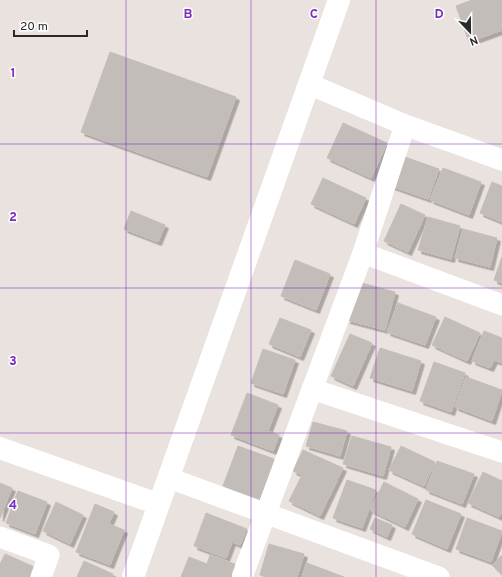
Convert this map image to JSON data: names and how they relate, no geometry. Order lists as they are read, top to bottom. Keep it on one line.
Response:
{"scale_bar":"20 m","north":"bottom","grid":{"columns":["B","C","D"],"rows":["1","2","3","4"]}}
